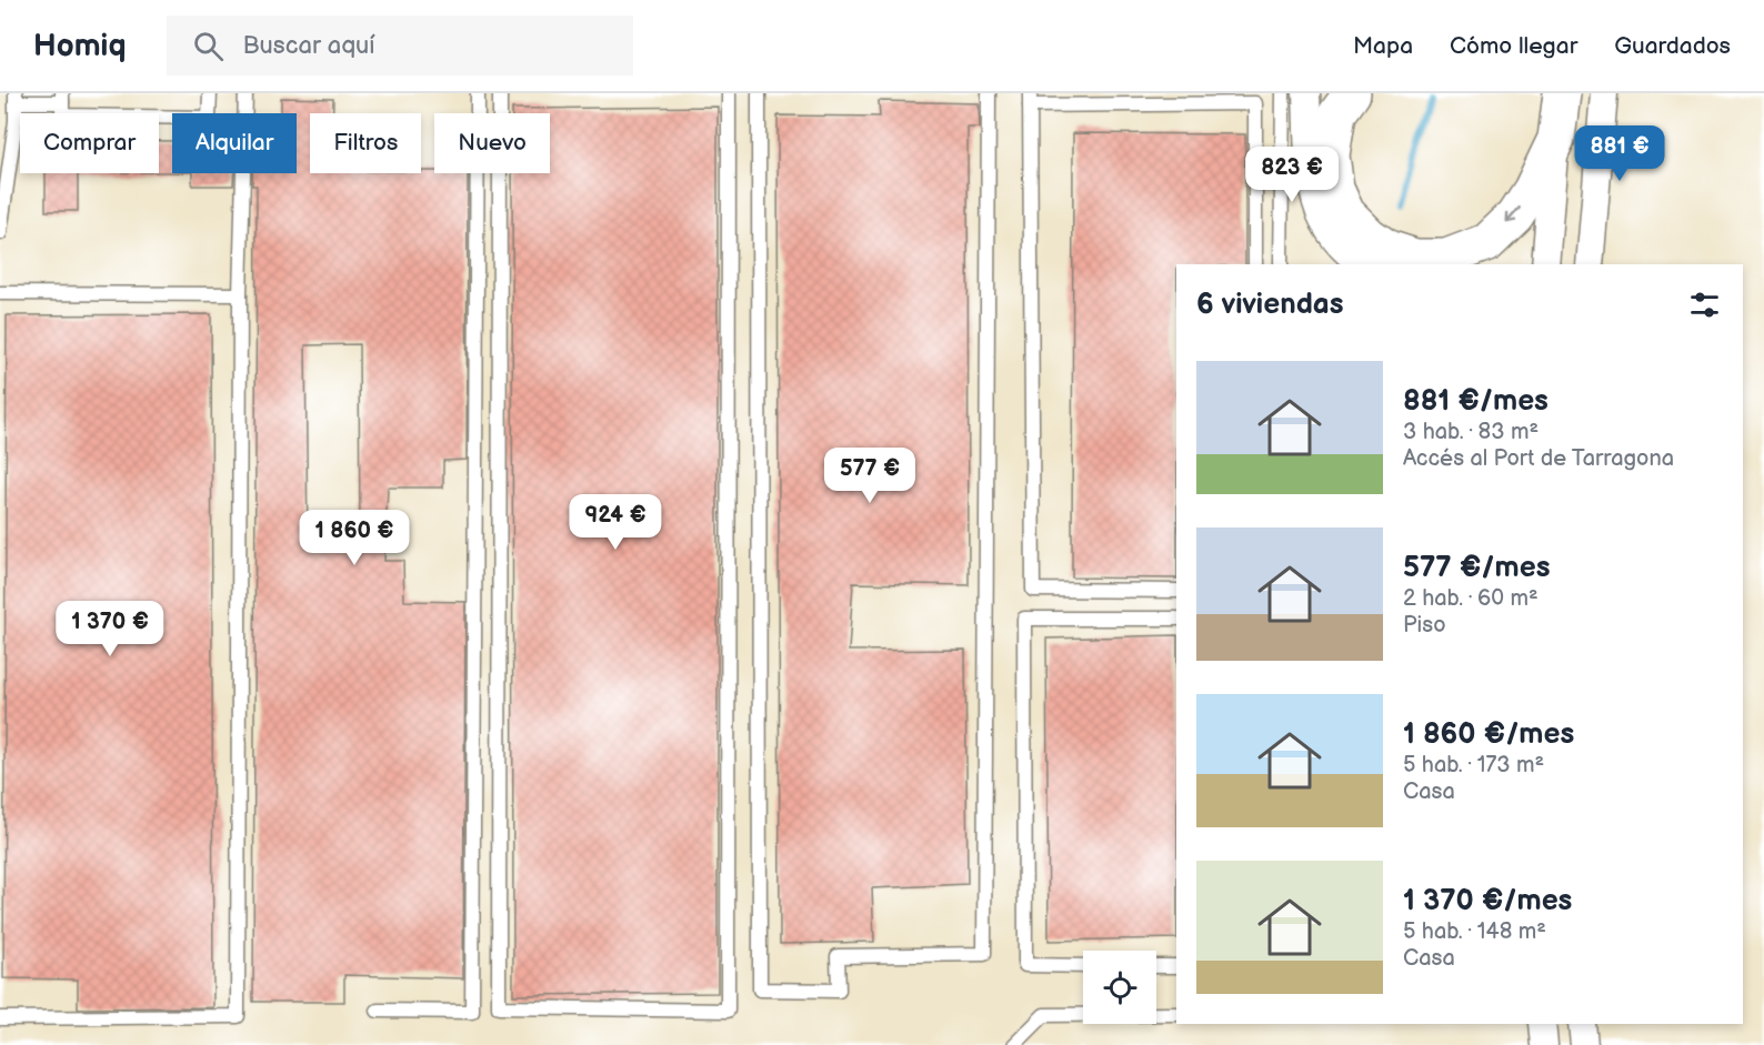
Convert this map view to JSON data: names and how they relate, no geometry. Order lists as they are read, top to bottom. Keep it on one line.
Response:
{"page":{"header":"Homiq","search":"Buscar aquí","nav":["Mapa","Cómo llegar","Guardados"],"chip":["Comprar","Alquilar","Filtros","Nuevo"],"price":["881 €","823 €","577 €","924 €","1 860 €","1 370 €"],"heading":"6 viviendas","list":[{"name":"881 €/mes","note":"3 hab. · 83 m² · Accés al Port de Tarragona"},{"name":"577 €/mes","note":"2 hab. · 60 m² · Piso"},{"name":"1 860 €/mes","note":"5 hab. · 173 m² · Casa"},{"name":"1 370 €/mes","note":"5 hab. · 148 m² · Casa"}]}}
